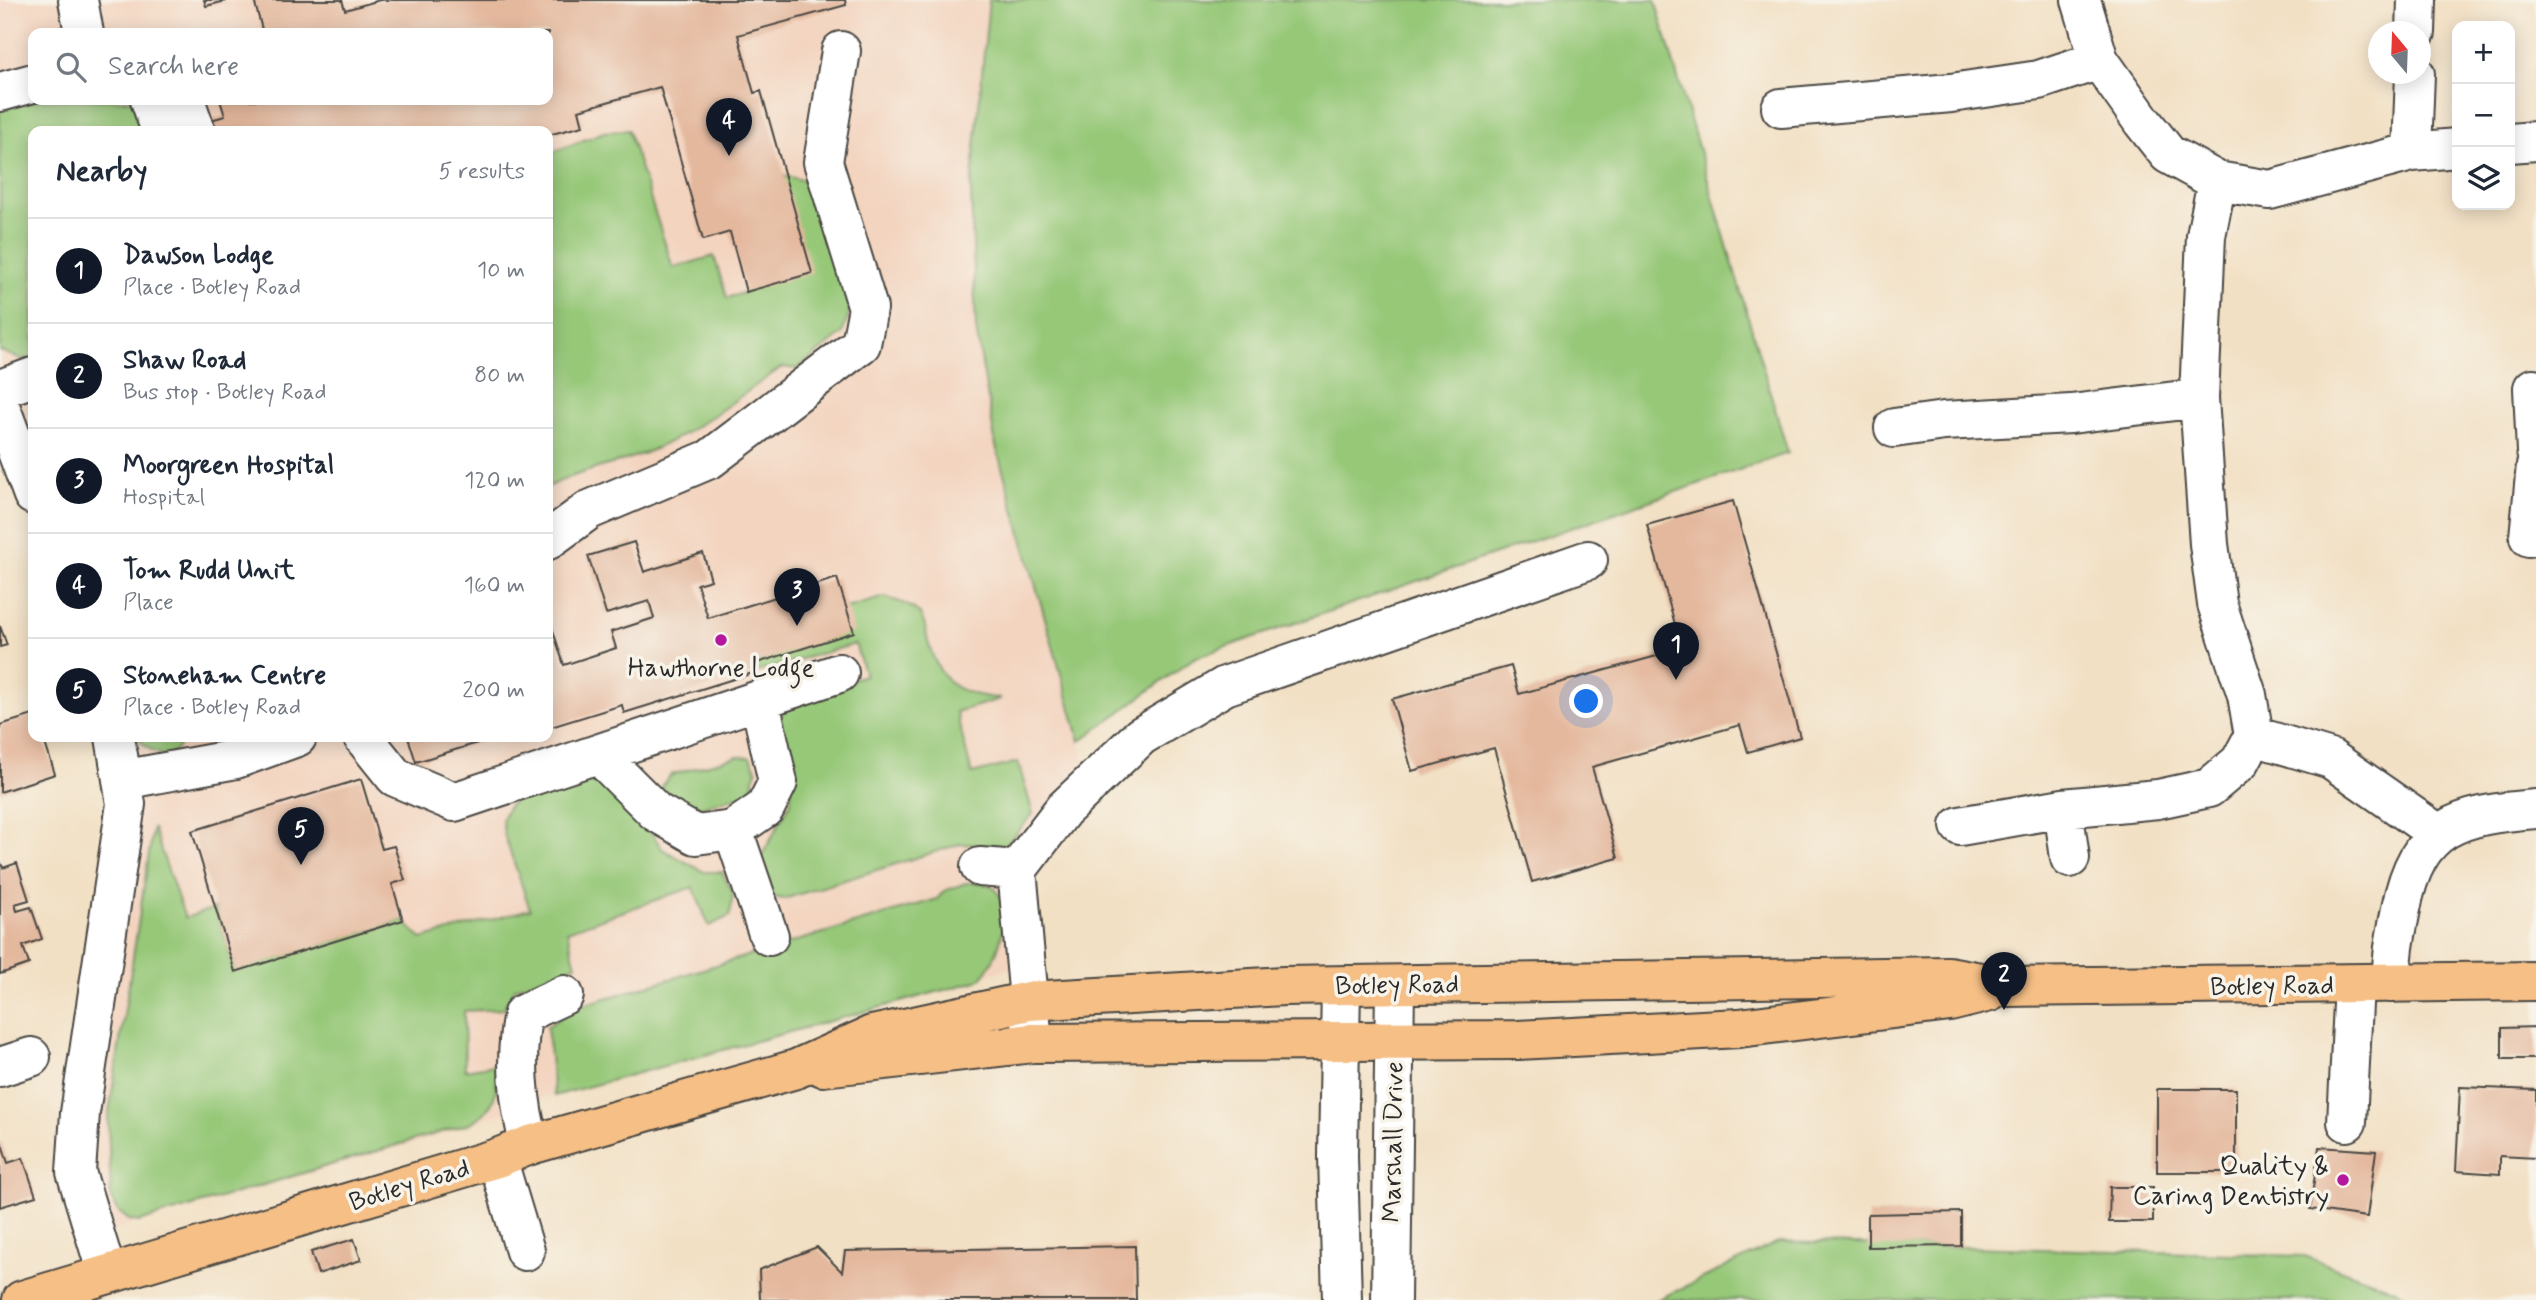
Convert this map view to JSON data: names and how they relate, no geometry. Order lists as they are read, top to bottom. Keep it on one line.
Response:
{"streets":{"main road":["Botley Road"],"street":["Marshall Drive"]},"crossings":[["Botley Road","Marshall Drive"]],"places":["Hawthorne Lodge","Quality & Caring Dentistry"],"north":"top","page":{"map_buttons":["+","−"],"search":"Search here","pins":["4","3","1","5","2"],"heading":["Nearby","5 results"],"list":[{"mark":"1","name":"Dawson Lodge","note":"Place · Botley Road","value":"10 m"},{"mark":"2","name":"Shaw Road","note":"Bus stop · Botley Road","value":"80 m"},{"mark":"3","name":"Moorgreen Hospital","note":"Hospital","value":"120 m"},{"mark":"4","name":"Tom Rudd Unit","note":"Place","value":"160 m"},{"mark":"5","name":"Stoneham Centre","note":"Place · Botley Road","value":"200 m"}]}}
